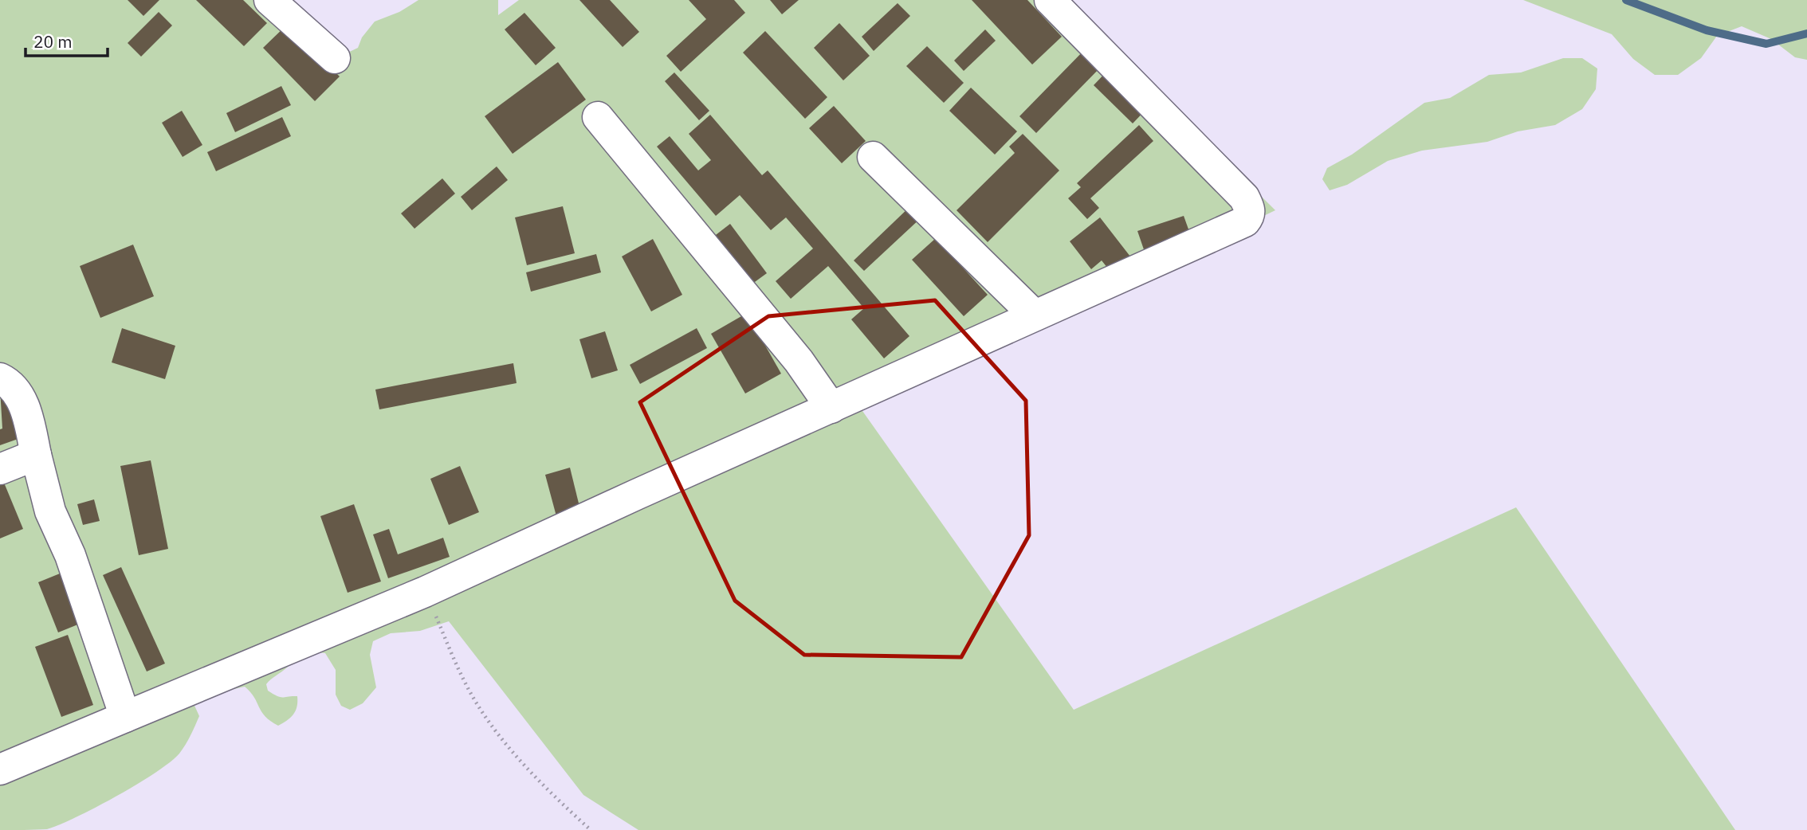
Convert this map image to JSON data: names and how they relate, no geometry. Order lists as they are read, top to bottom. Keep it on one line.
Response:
{"scale_bar":"20 m"}
